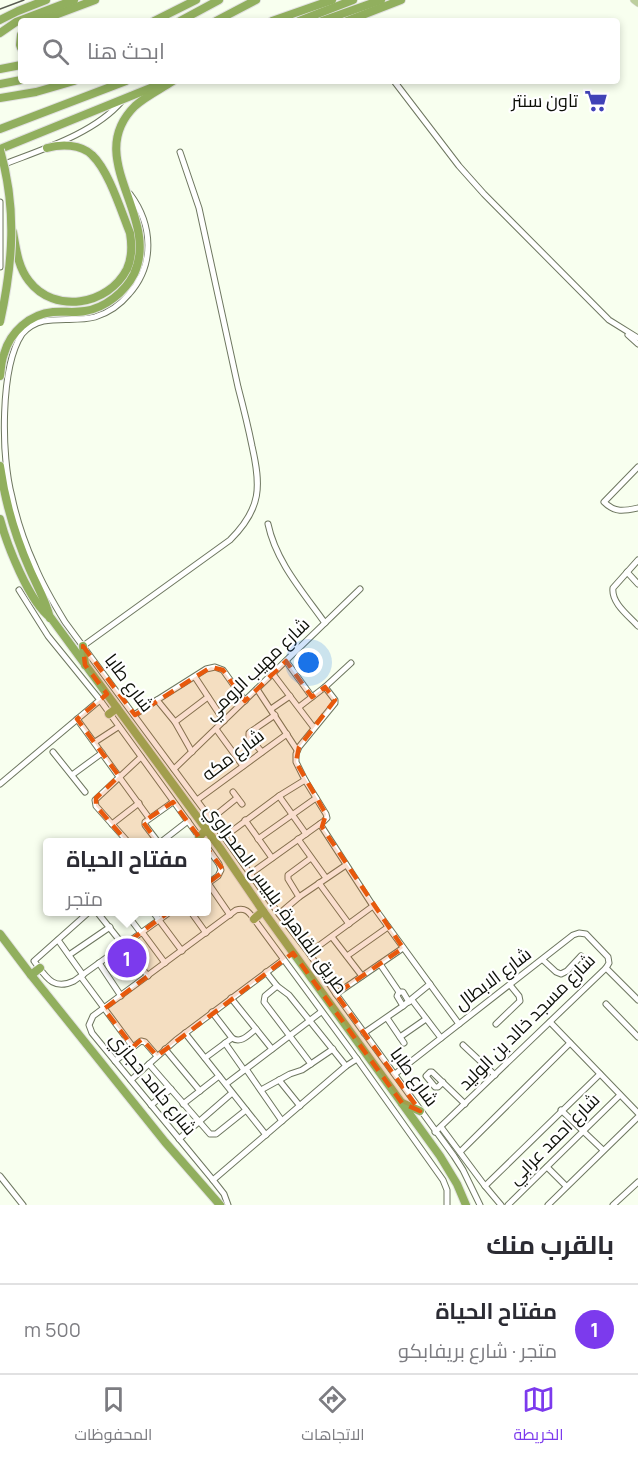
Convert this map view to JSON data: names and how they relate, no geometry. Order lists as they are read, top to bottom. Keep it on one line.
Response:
{"streets":{"highway":["طريق القاهرة, بلبيس الصحراوي"],"street":["شارع مهيب الرومي","شارع طابا","شارع مكه","شارع الابطال","شارع مسجد خالد بن الوليد","شارع حامد حجازي","شارع احمد عرابي"]},"crossings":[["شارع مهيب الرومي","شارع طابا"],["شارع طابا","شارع مكه"],["شارع طابا","شارع الابطال"],["شارع طابا","شارع مسجد خالد بن الوليد"],["شارع الابطال","شارع مسجد خالد بن الوليد"]],"places":{"supermarket":["تاون سنتر"]},"page":{"search":"ابحث هنا","popup":["مفتاح الحياة","متجر"],"pins":"1","heading":"بالقرب منك","list":[{"mark":"1","name":"مفتاح الحياة","note":"متجر · شارع بريفابكو","value":"500 m"}],"nav":["الخريطة","الاتجاهات","المحفوظات"]}}
